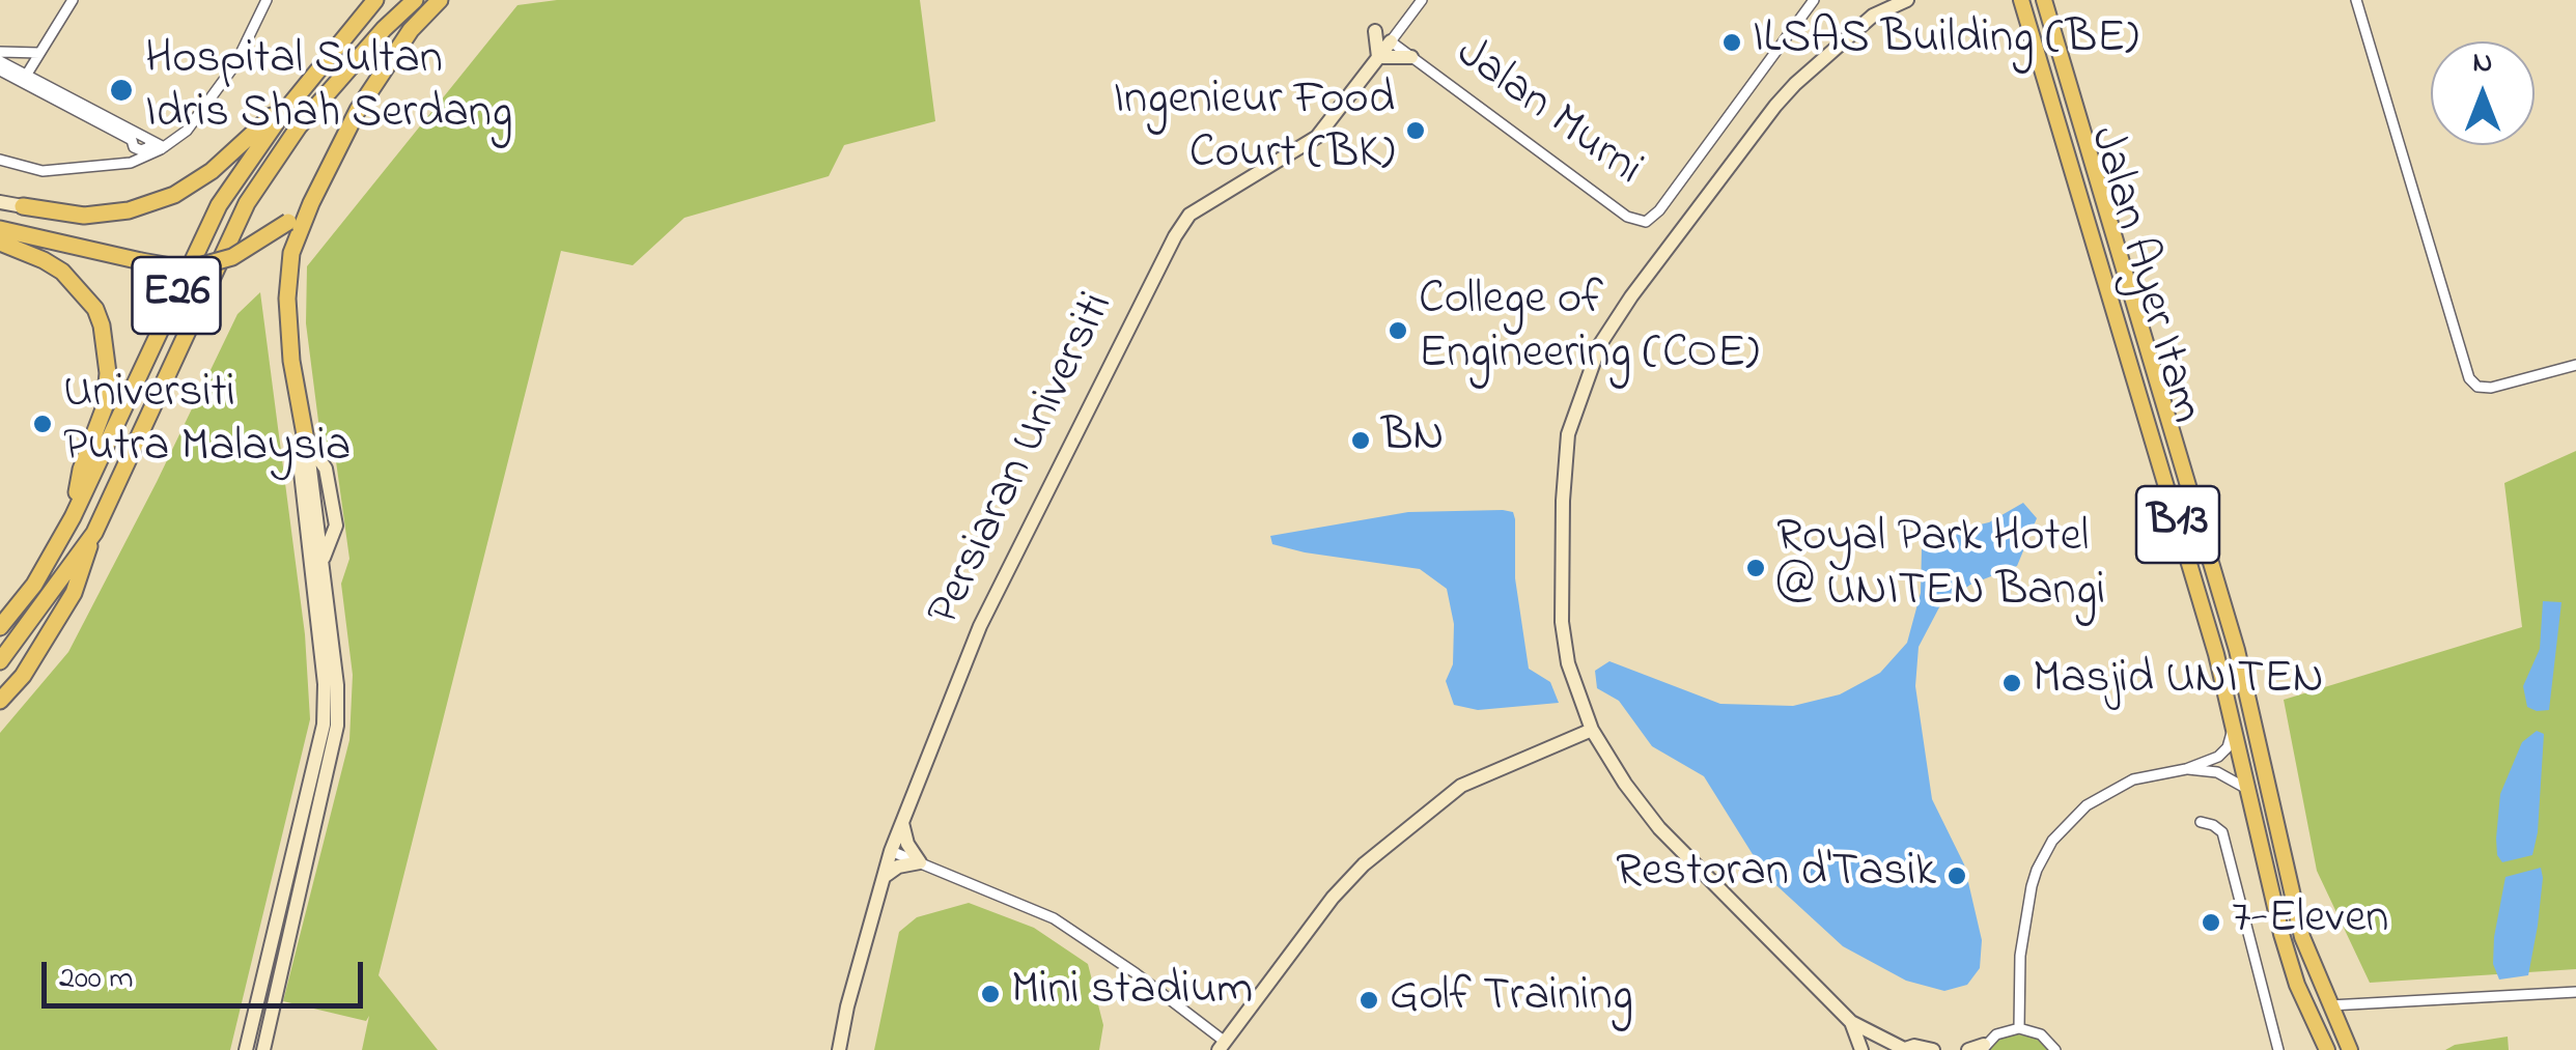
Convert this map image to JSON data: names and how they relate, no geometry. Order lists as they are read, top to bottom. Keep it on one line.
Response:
{"streets":{"highway":["E26"],"main road":["Jalan Ayer Itam","B13"],"street":["Jalan Murni","Persiaran Universiti"]},"crossings":[["Jalan Murni","Persiaran Universiti"]],"places":["ILSAS Building (BE)","Hospital Sultan Idris Shah Serdang","Ingenieur Food Court (BK)","College of Engineering (COE)","Universiti Putra Malaysia","BN","Royal Park Hotel @ UNITEN Bangi","Masjid UNITEN","Restoran d'Tasik","7-Eleven","Mini stadium","Golf Training"],"scale_bar":"200 m","north":"top"}
